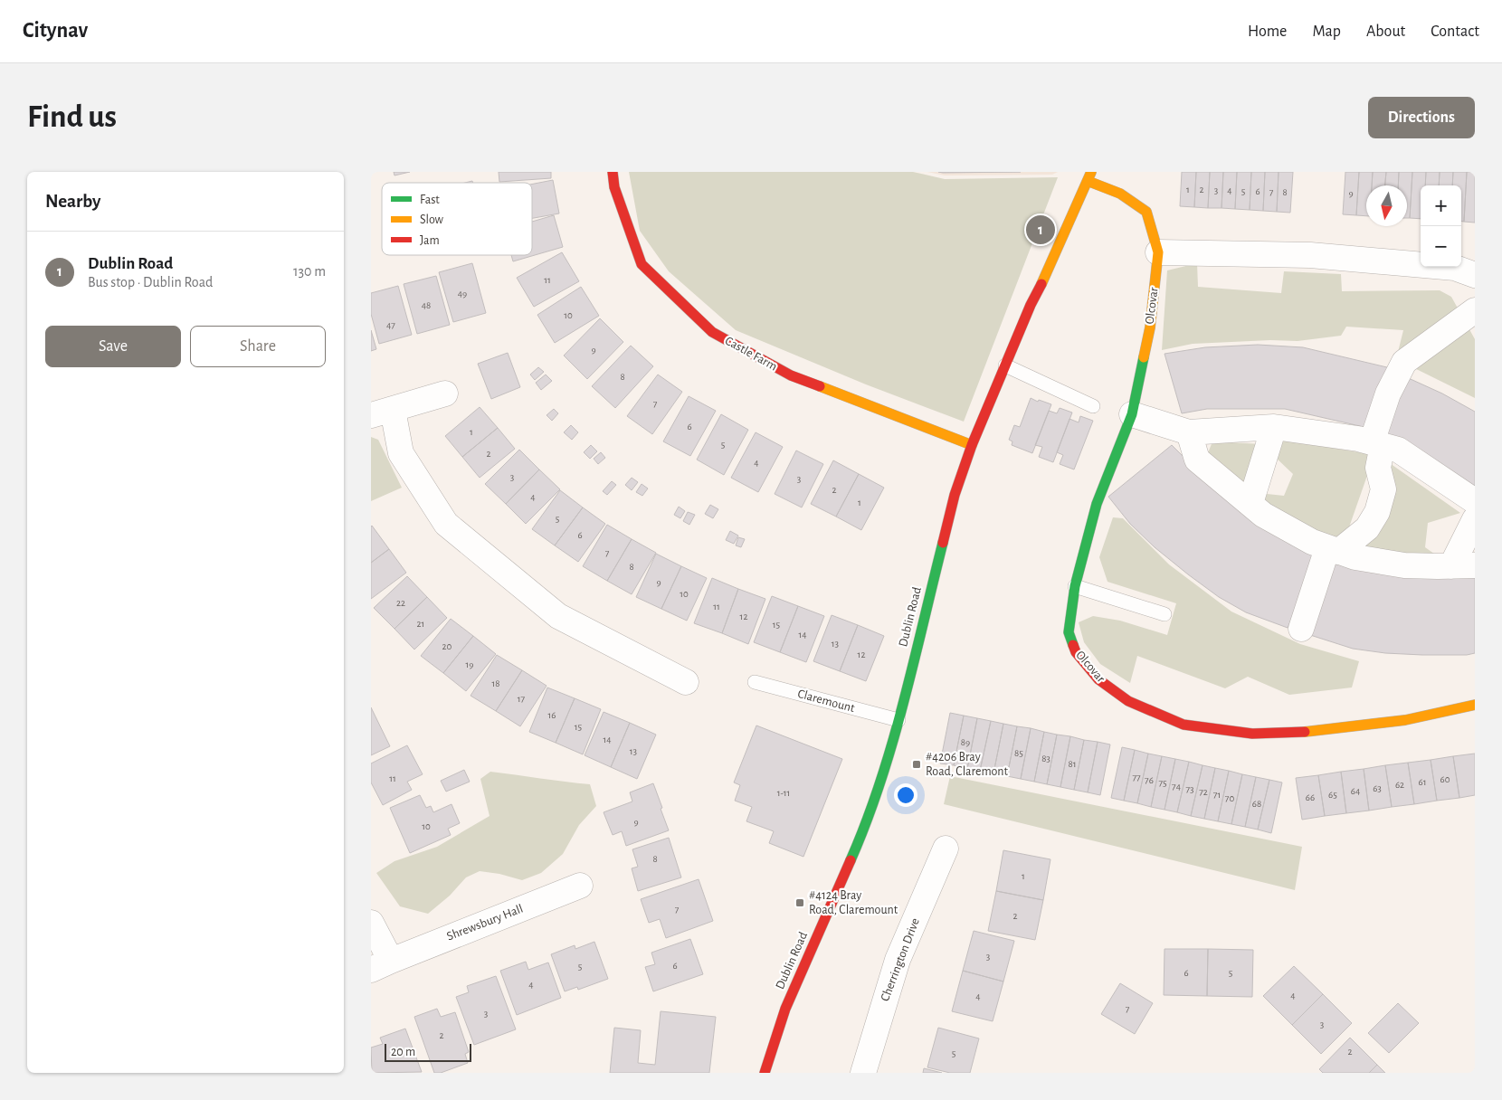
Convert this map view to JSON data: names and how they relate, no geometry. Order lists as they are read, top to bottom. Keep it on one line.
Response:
{"streets":{"street":["Olcovar","Castle Farm","Dublin Road","Shrewsbury Hall","Cherrington Drive"],"lane":["Claremount"]},"crossings":[["Olcovar","Dublin Road"],["Castle Farm","Dublin Road"],["Dublin Road","Claremount"]],"places":{"transit":["#4206 Bray Road, Claremont","#4124 Bray Road, Claremount"]},"house_numbers":["1","2","3","4","5","6","7","8","9","11","49","48","10","47","9","8","7","6","1","5","2","4","3","3","2","4","1","5","6","7","8","9","10","22","11","12","21","15","14","13","20","12","19","18","17","16","15","14","89","13","85","83","81","77","11","60","76","61","75","62","74","63","73","64","72","1-11","71","65","66","70","68","9","10","8","1","7","2","3","6","5","6","5","4","4","4","7","3","3","2","2","5"],"legend":["Fast","Slow","Jam"],"scale_bar":"20 m","north":"bottom","page":{"header":"Citynav","nav":["Home","Map","About","Contact"],"buttons":["Directions",["Save","Share"]],"title":"Find us","heading":"Nearby","map_buttons":["+","−"],"pins":"1","list":[{"mark":"1","name":"Dublin Road","note":"Bus stop · Dublin Road","value":"130 m"}],"scale":"20 m"}}
